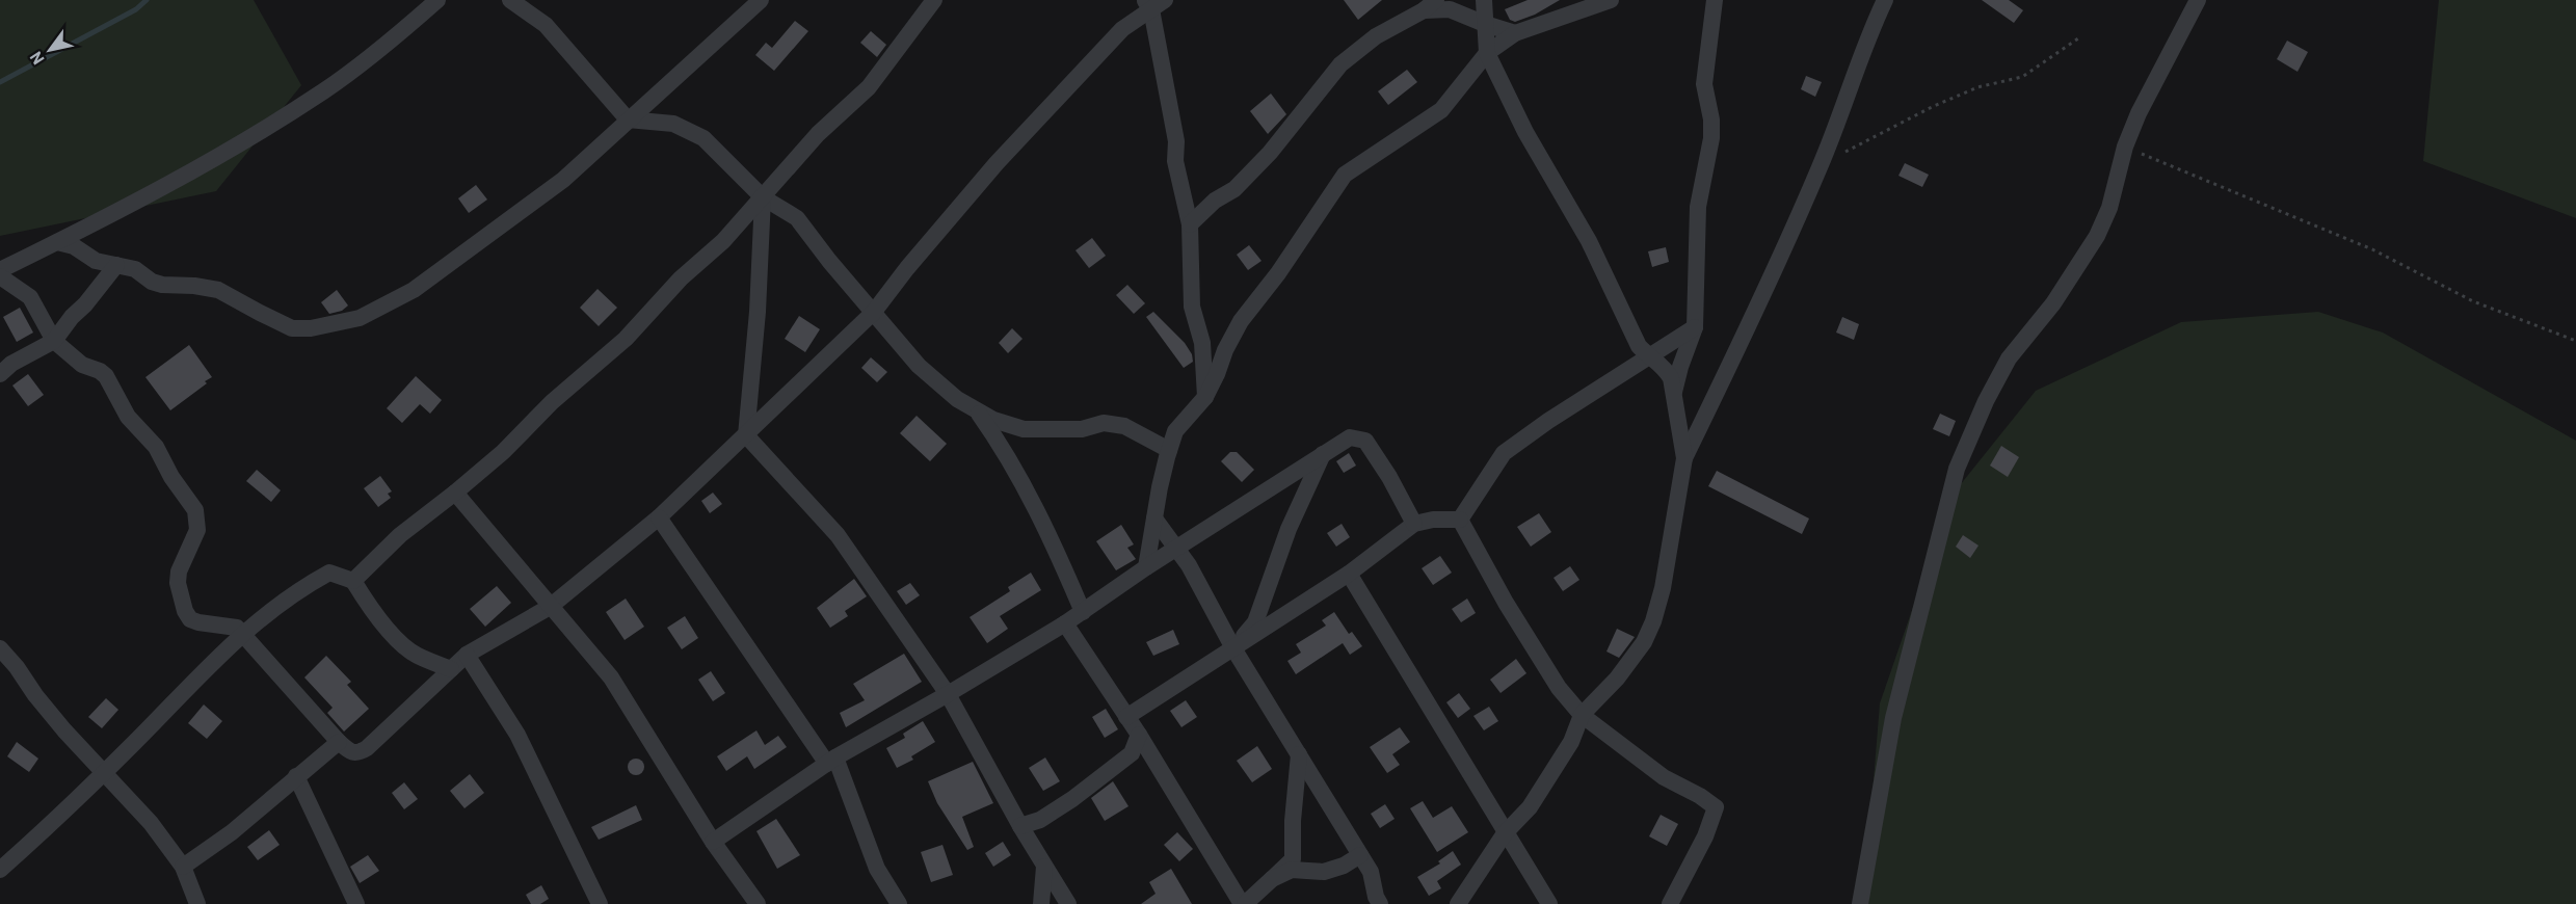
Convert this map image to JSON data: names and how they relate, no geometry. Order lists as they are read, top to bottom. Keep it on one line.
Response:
{"north":"bottom left"}
